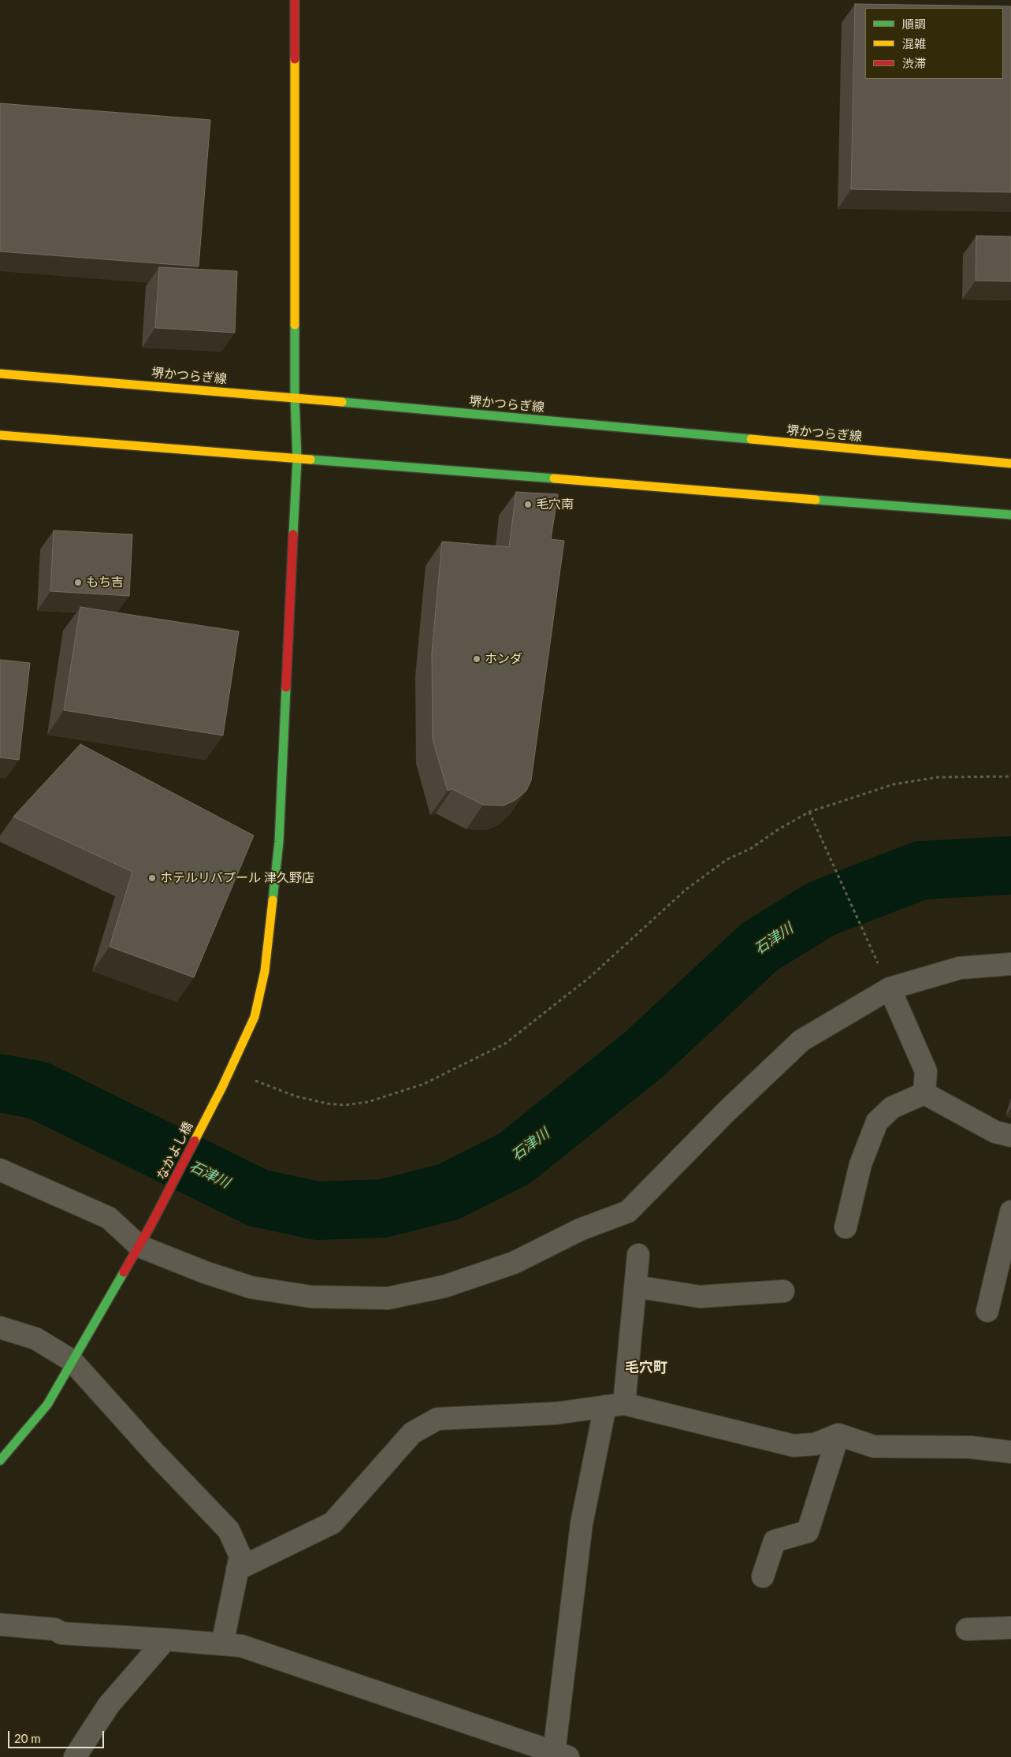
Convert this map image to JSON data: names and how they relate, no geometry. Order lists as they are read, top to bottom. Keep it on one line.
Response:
{"streets":{"main road":["堺かつらぎ線","なかよし橋"]},"crossings":[["堺かつらぎ線","なかよし橋"]],"districts":["毛穴町"],"water":["石津川"],"places":["毛穴南","もち吉","ホンダ","ホテルリバプール 津久野店"],"legend":["順調","混雑","渋滞"],"scale_bar":"20 m"}
